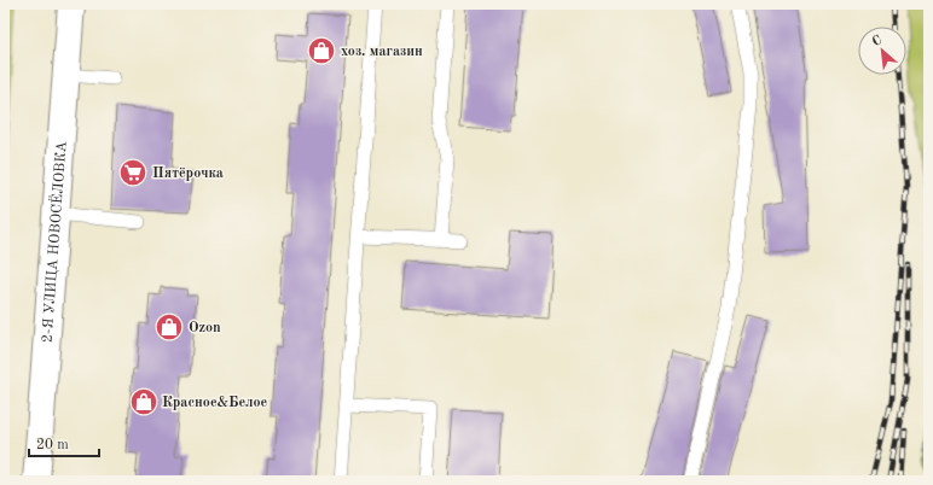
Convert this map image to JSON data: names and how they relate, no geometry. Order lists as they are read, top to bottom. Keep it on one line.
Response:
{"streets":{"main road":["2-Я УЛИЦА НОВОСЁЛОВКА"]},"places":{"shop":["хоз. магазин","Ozon","Красное&Белое"],"supermarket":["Пятёрочка"]},"scale_bar":"20 m","north":"top left"}
